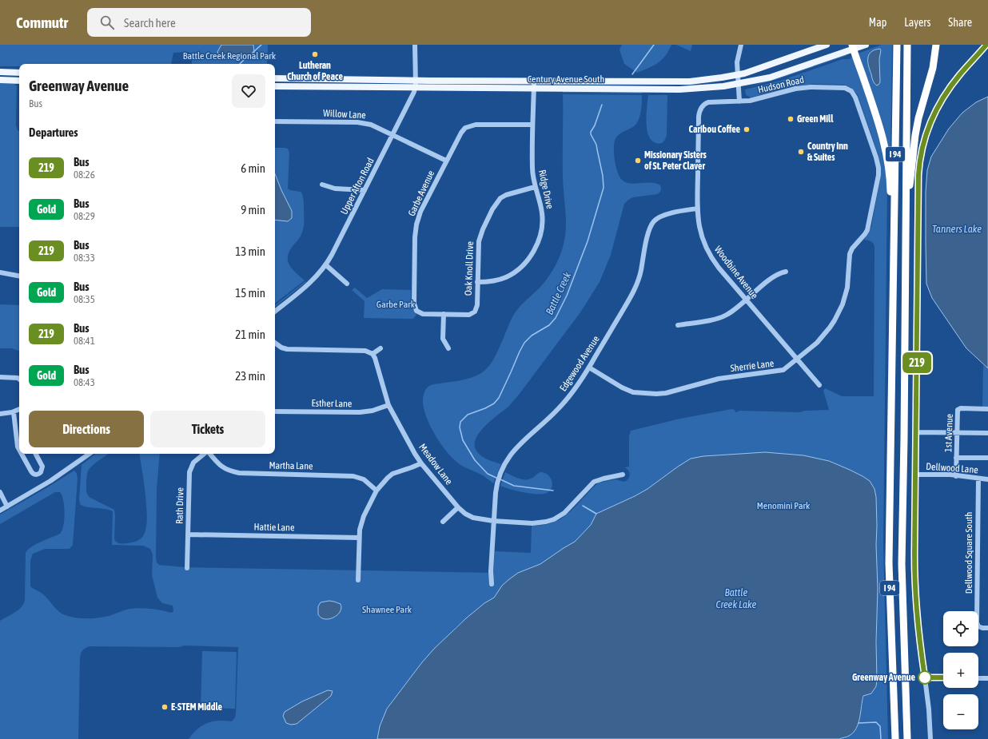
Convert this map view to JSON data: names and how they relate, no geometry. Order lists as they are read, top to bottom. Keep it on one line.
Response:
{"streets":{"highway":["I 94"],"main road":["Century Avenue South"],"street":["Hudson Road","Willow Lane","Upper Afton Road","Ridge Drive","Garbe Avenue","Oak Knoll Drive","Woodbine Avenue","Edgewood Avenue","Sherrie Lane","Esther Lane","1st Avenue","Meadow Lane","Martha Lane","Dellwood Lane","Rath Drive","Hattie Lane","Dellwood Square South"]},"crossings":[["Century Avenue South","Upper Afton Road"],["Century Avenue South","Ridge Drive"],["Hudson Road","Woodbine Avenue"],["Hudson Road","Sherrie Lane"],["Willow Lane","Upper Afton Road"],["Willow Lane","Garbe Avenue"],["Ridge Drive","Garbe Avenue"],["Ridge Drive","Oak Knoll Drive"],["Garbe Avenue","Oak Knoll Drive"],["Woodbine Avenue","Edgewood Avenue"],["Woodbine Avenue","Sherrie Lane"],["Edgewood Avenue","Sherrie Lane"],["Edgewood Avenue","Meadow Lane"],["Esther Lane","Meadow Lane"],["1st Avenue","Dellwood Lane"],["Dellwood Lane","Dellwood Square South"],["Rath Drive","Hattie Lane"]],"water":["Tanners Lake","Battle Creek","Battle Creek Lake"],"parks":["Battle Creek Regional Park","Garbe Park","Menomini Park","Shawnee Park"],"places":["Lutheran Church of Peace","Green Mill","Caribou Coffee","Country Inn & Suites","Missionary Sisters of St. Peter Claver","Greenway Avenue","E-STEM Middle"],"lines":["bus line 219"],"page":{"header":"Commutr","search":"Search here","nav":["Map","Layers","Share"],"on_map":"219","heading":[["Greenway Avenue","Bus"],"Departures"],"list":[{"mark":"219","name":"Bus","note":"08:26","value":"6 min"},{"mark":"Gold","name":"Bus","note":"08:29","value":"9 min"},{"mark":"219","name":"Bus","note":"08:33","value":"13 min"},{"mark":"Gold","name":"Bus","note":"08:35","value":"15 min"},{"mark":"219","name":"Bus","note":"08:41","value":"21 min"},{"mark":"Gold","name":"Bus","note":"08:43","value":"23 min"}],"buttons":["Directions","Tickets"],"map_buttons":["+","−"]}}
